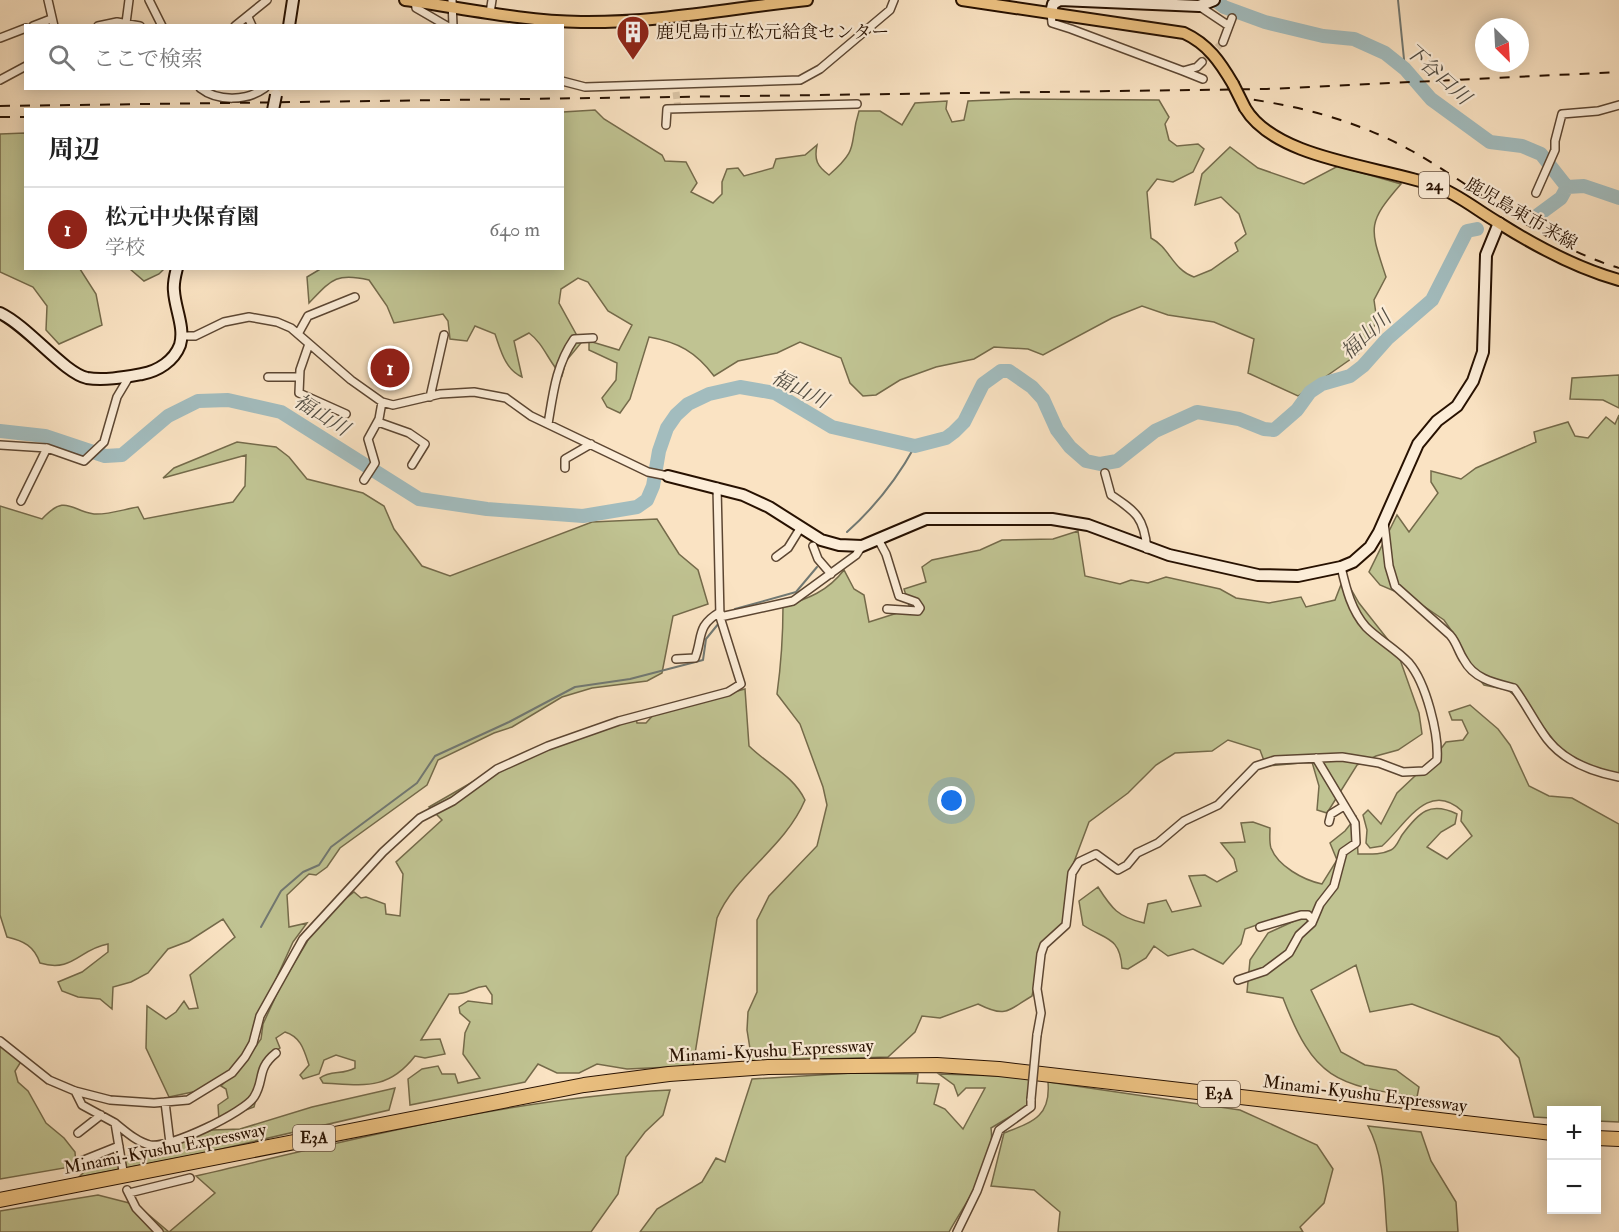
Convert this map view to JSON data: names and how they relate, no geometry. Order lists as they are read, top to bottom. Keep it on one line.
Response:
{"streets":{"highway":["Minami-Kyushu Expressway","E3A"],"main road":["24","鹿児島東市来線"]},"water":["下谷口川","福山川"],"places":{"building":["鹿児島市立松元給食センター"]},"north":"bottom right","page":{"search":"ここで検索","heading":"周辺","list":[{"mark":"1","name":"松元中央保育園","note":"学校","value":"640 m"}],"pins":"1","map_buttons":["+","−"]}}
